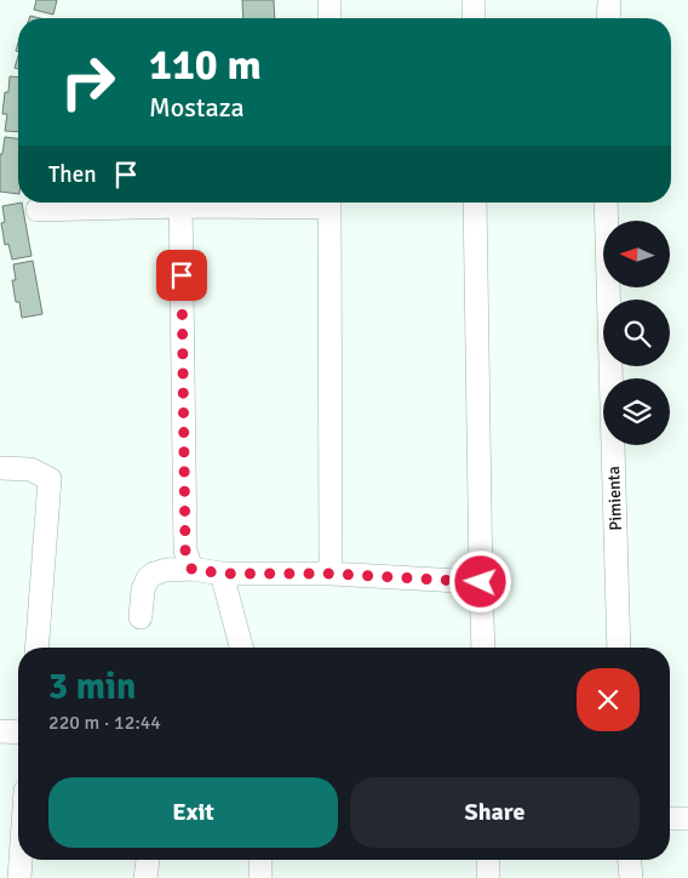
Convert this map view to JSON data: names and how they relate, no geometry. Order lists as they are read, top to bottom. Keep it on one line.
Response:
{"streets":{"street":["Pimienta"]},"north":"left","page":{"turn":["110 m","Mostaza"],"then":"Then","heading":["3 min","220 m · 12:44"],"buttons":["Exit","Share"]}}
